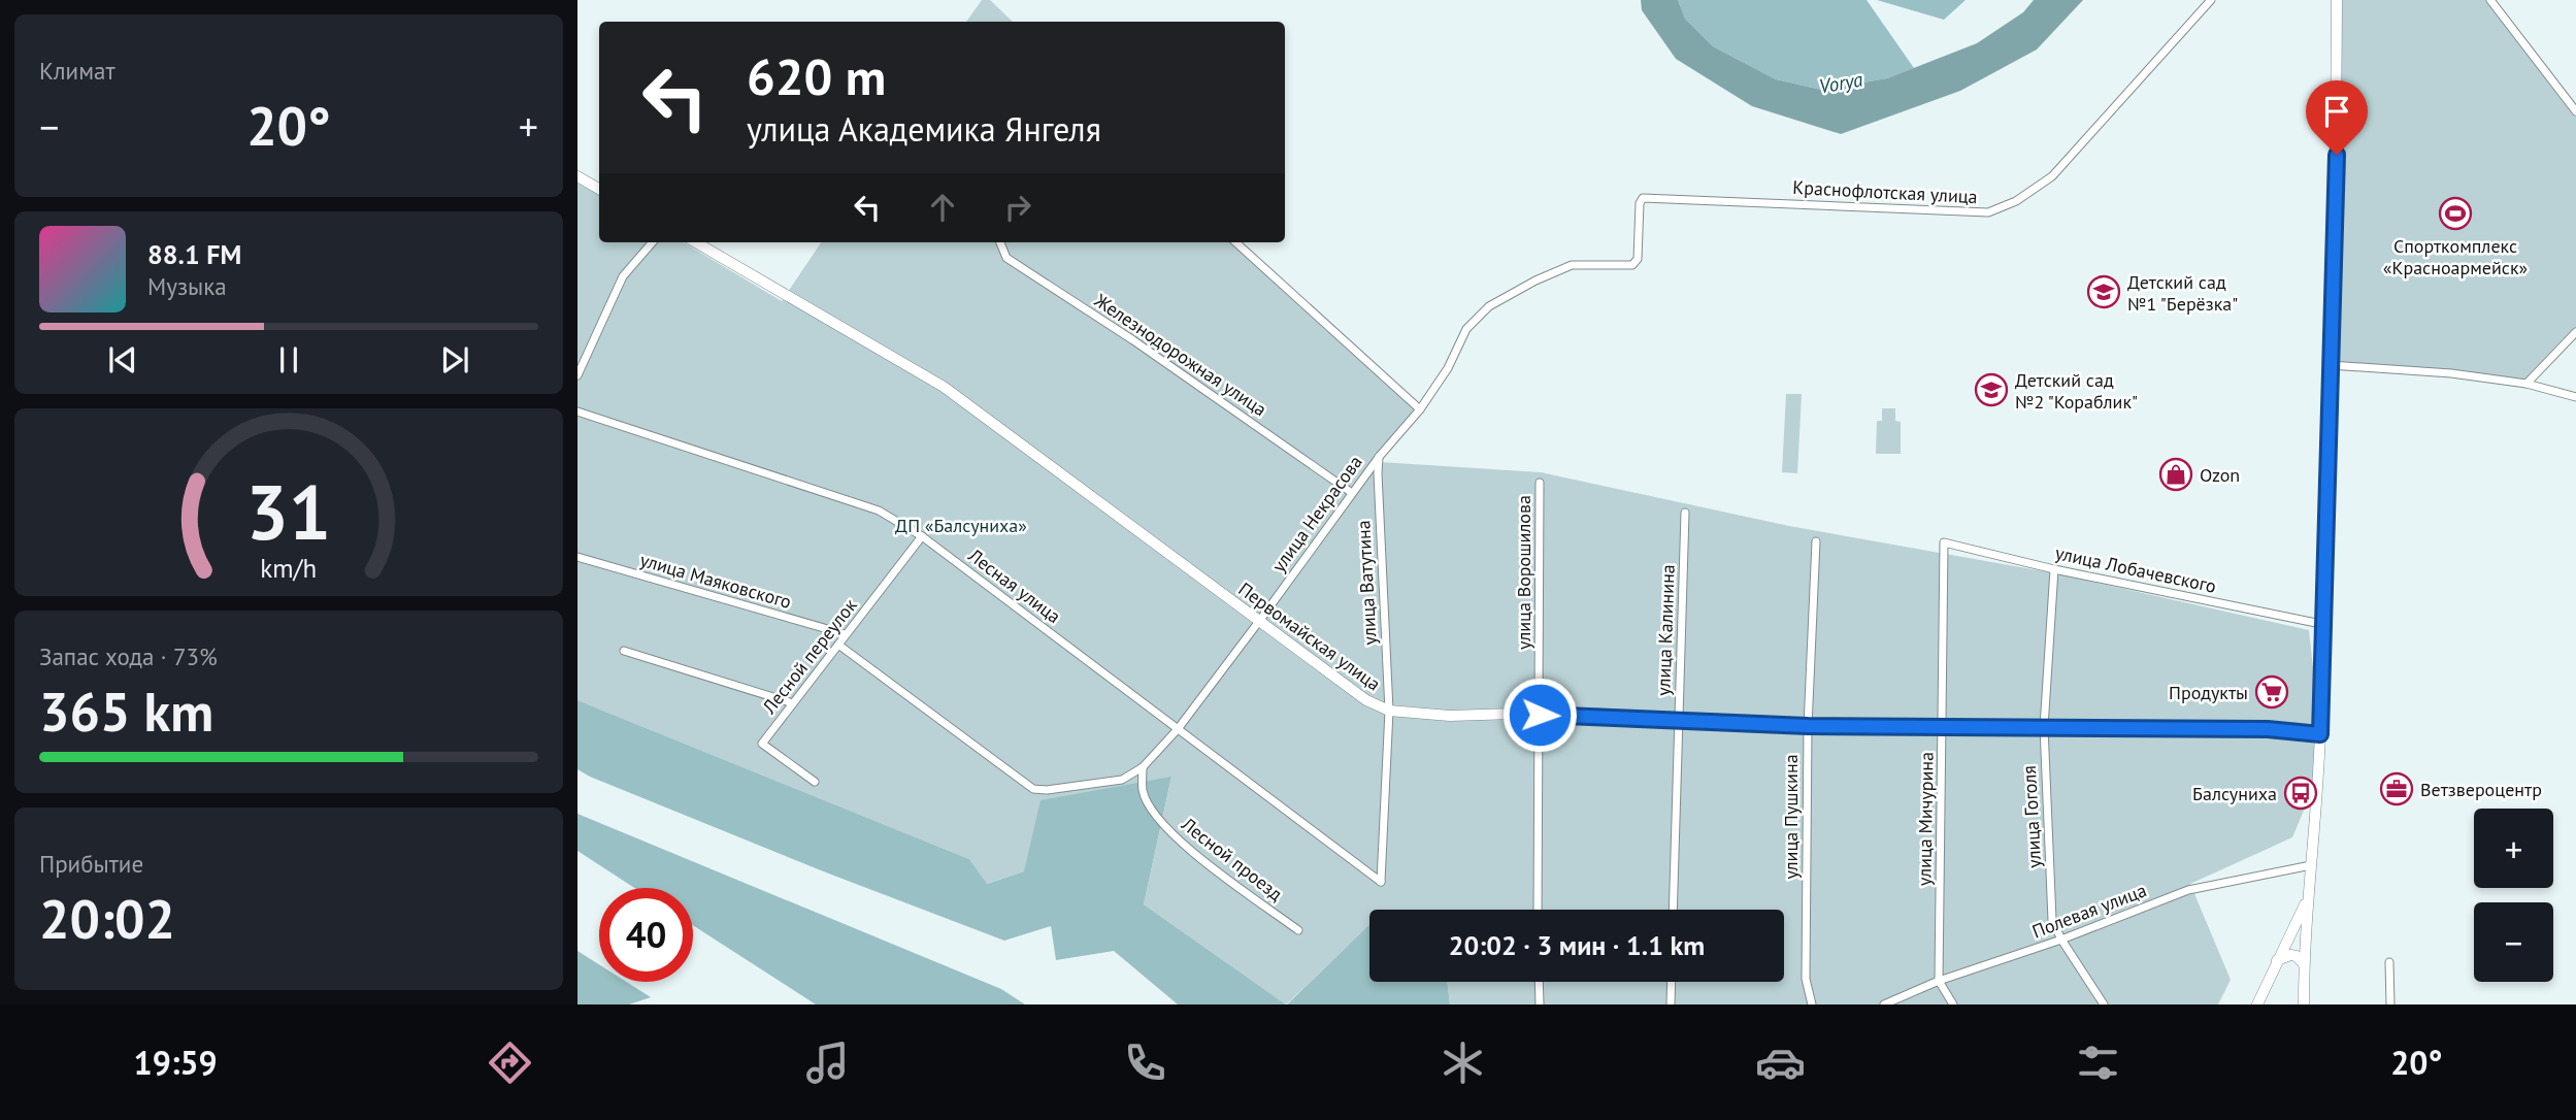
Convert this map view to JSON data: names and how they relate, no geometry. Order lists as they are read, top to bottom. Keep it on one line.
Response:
{"streets":{"street":["Краснофлотская улица","Железнодорожная улица","улица Некрасова","улица Лобачевского","улица Ворошилова","улица Маяковского","улица Ватутина","Лесная улица","улица Калинина","Первомайская улица","Лесной переулок","улица Пушкина","улица Гоголя","улица Мичурина","Лесной проезд","Полевая улица"]},"crossings":[["Краснофлотская улица","улица Некрасова"],["Железнодорожная улица","улица Некрасова"],["улица Некрасова","улица Ватутина"],["улица Некрасова","Лесная улица"],["улица Некрасова","Первомайская улица"],["улица Некрасова","Лесной проезд"],["улица Лобачевского","улица Гоголя"],["улица Лобачевского","улица Мичурина"],["улица Ворошилова","Первомайская улица"],["улица Маяковского","Лесной переулок"],["улица Ватутина","Лесная улица"],["улица Ватутина","Первомайская улица"],["Лесная улица","Лесной переулок"],["улица Калинина","Первомайская улица"],["Первомайская улица","улица Пушкина"],["Первомайская улица","улица Гоголя"],["Первомайская улица","улица Мичурина"],["улица Гоголя","Полевая улица"],["улица Мичурина","Полевая улица"]],"water":["Vorya"],"parks":["ДП «Балсуниха»"],"places":{"sports":["Спорткомплекс «Красноармейск»"],"school or university":["Детский сад №1 \"Берёзка\"","Детский сад №2 \"Кораблик\""],"shop":["Ozon"],"supermarket":["Продукты"],"office":["Ветзвероцентр"],"bus stop":["Балсуниха"]},"page":{"tile":["Климат",["Запас хода · 73%","365 km"],["Прибытие","20:02"]],"turn":["620 m","улица Академика Янгеля"],"heat":["−","20°","+"],"song":["88.1 FM","Музыка"],"map_buttons":["+","−"],"limit":"40","trip":"20:02 · 3 мин · 1.1 km","tabs":["19:59","20°"],"gauge":["31","km/h"]}}
